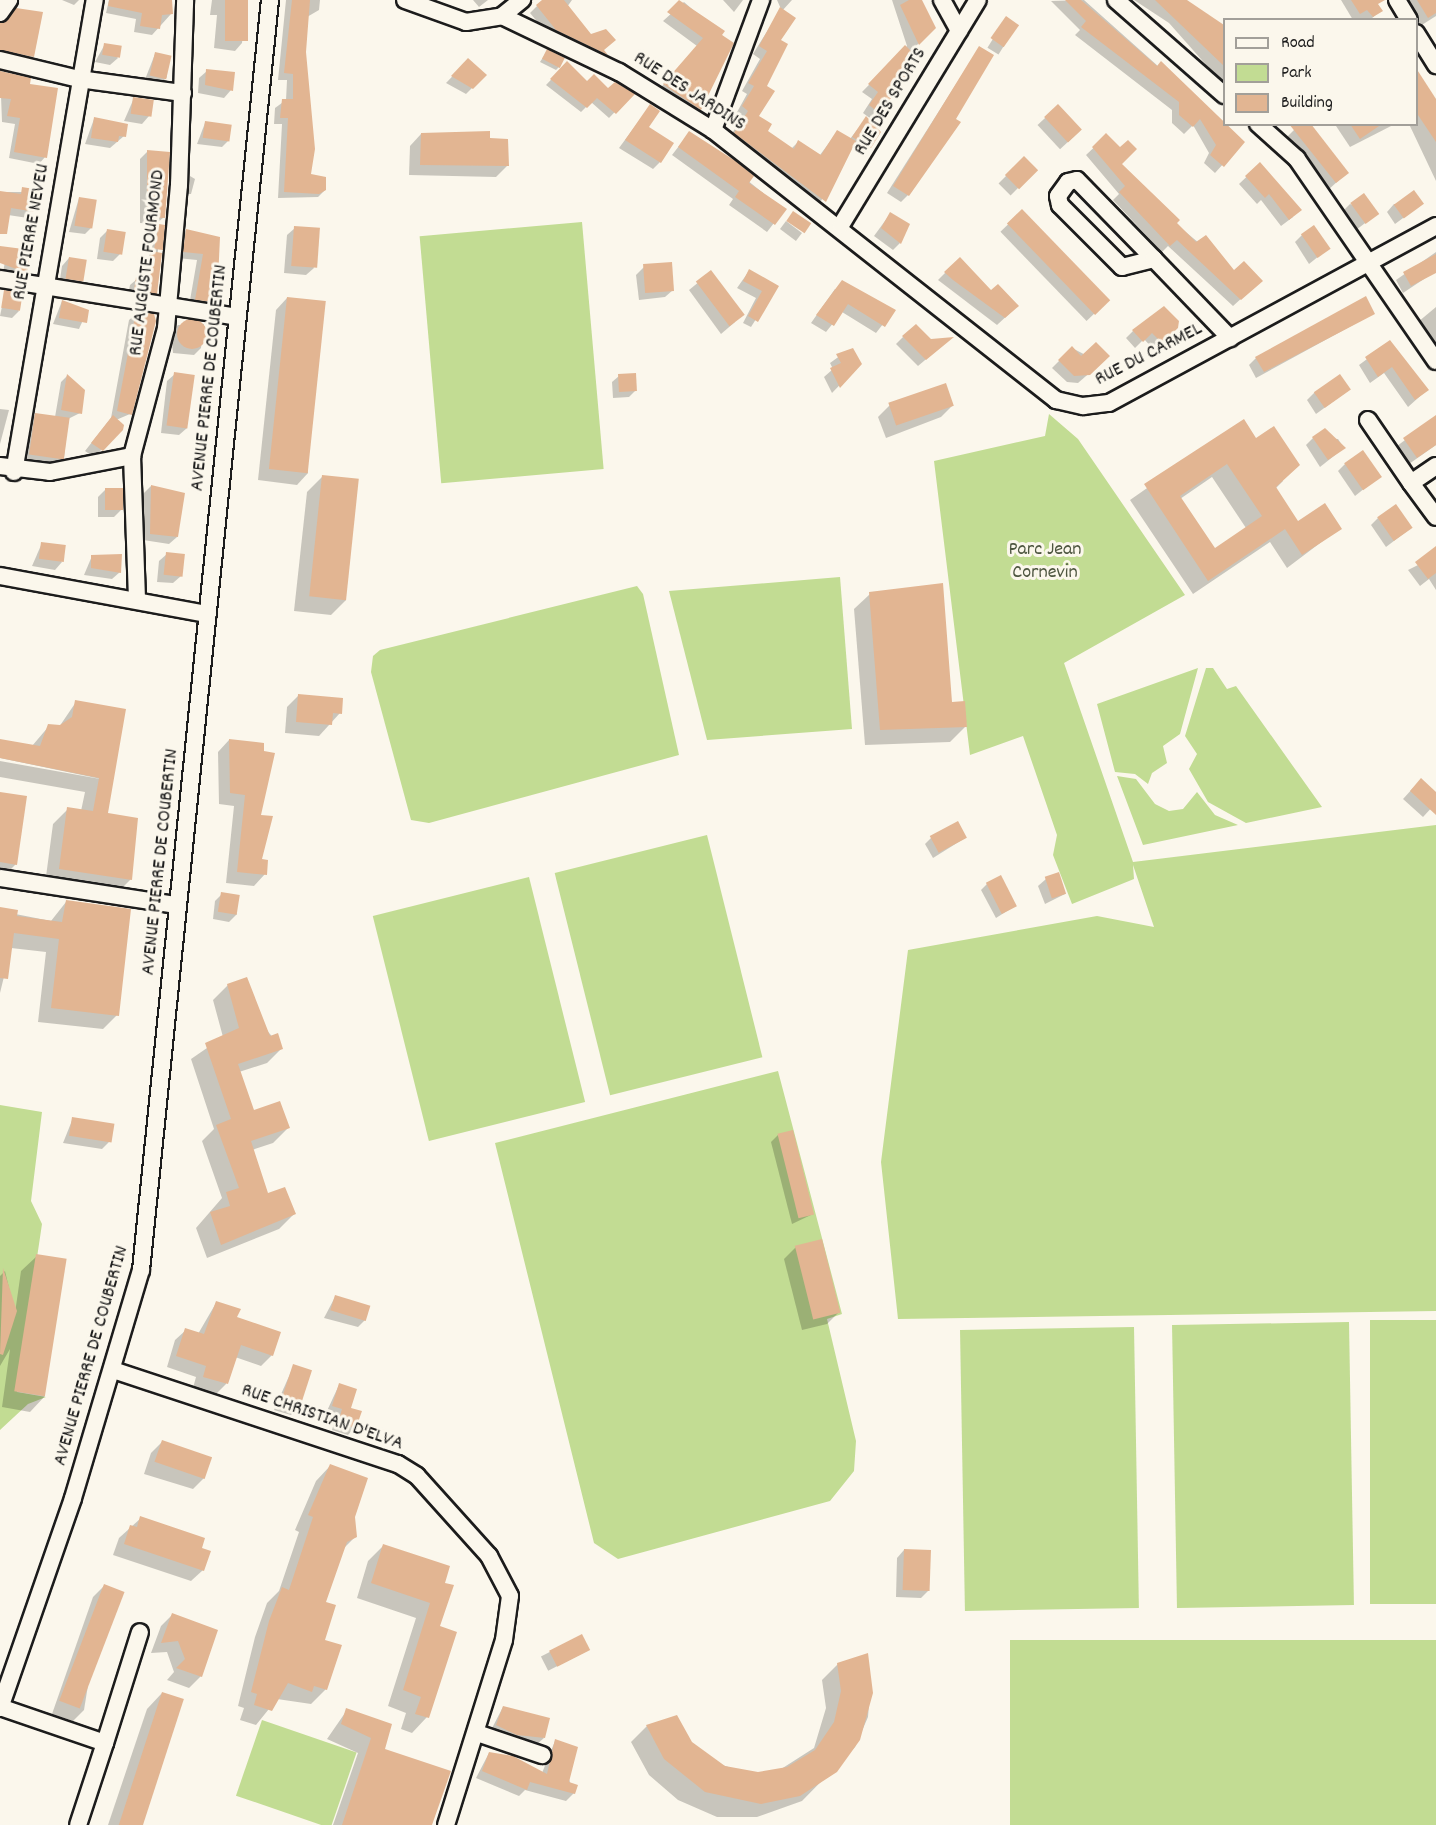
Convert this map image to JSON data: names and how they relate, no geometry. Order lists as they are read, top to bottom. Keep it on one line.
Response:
{"streets":{"street":["RUE DES JARDINS","RUE DES SPORTS","RUE PIERRE NEVEU","RUE AUGUSTE FOURMOND","RUE DU CARMEL","AVENUE PIERRE DE COUBERTIN","RUE CHRISTIAN D'ELVA"]},"crossings":[["RUE DES JARDINS","RUE DES SPORTS"],["RUE DES JARDINS","RUE DU CARMEL"],["RUE DES SPORTS","RUE DU CARMEL"],["AVENUE PIERRE DE COUBERTIN","RUE CHRISTIAN D'ELVA"]],"parks":["Parc Jean Cornevin"],"legend":["Road","Park","Building"]}
